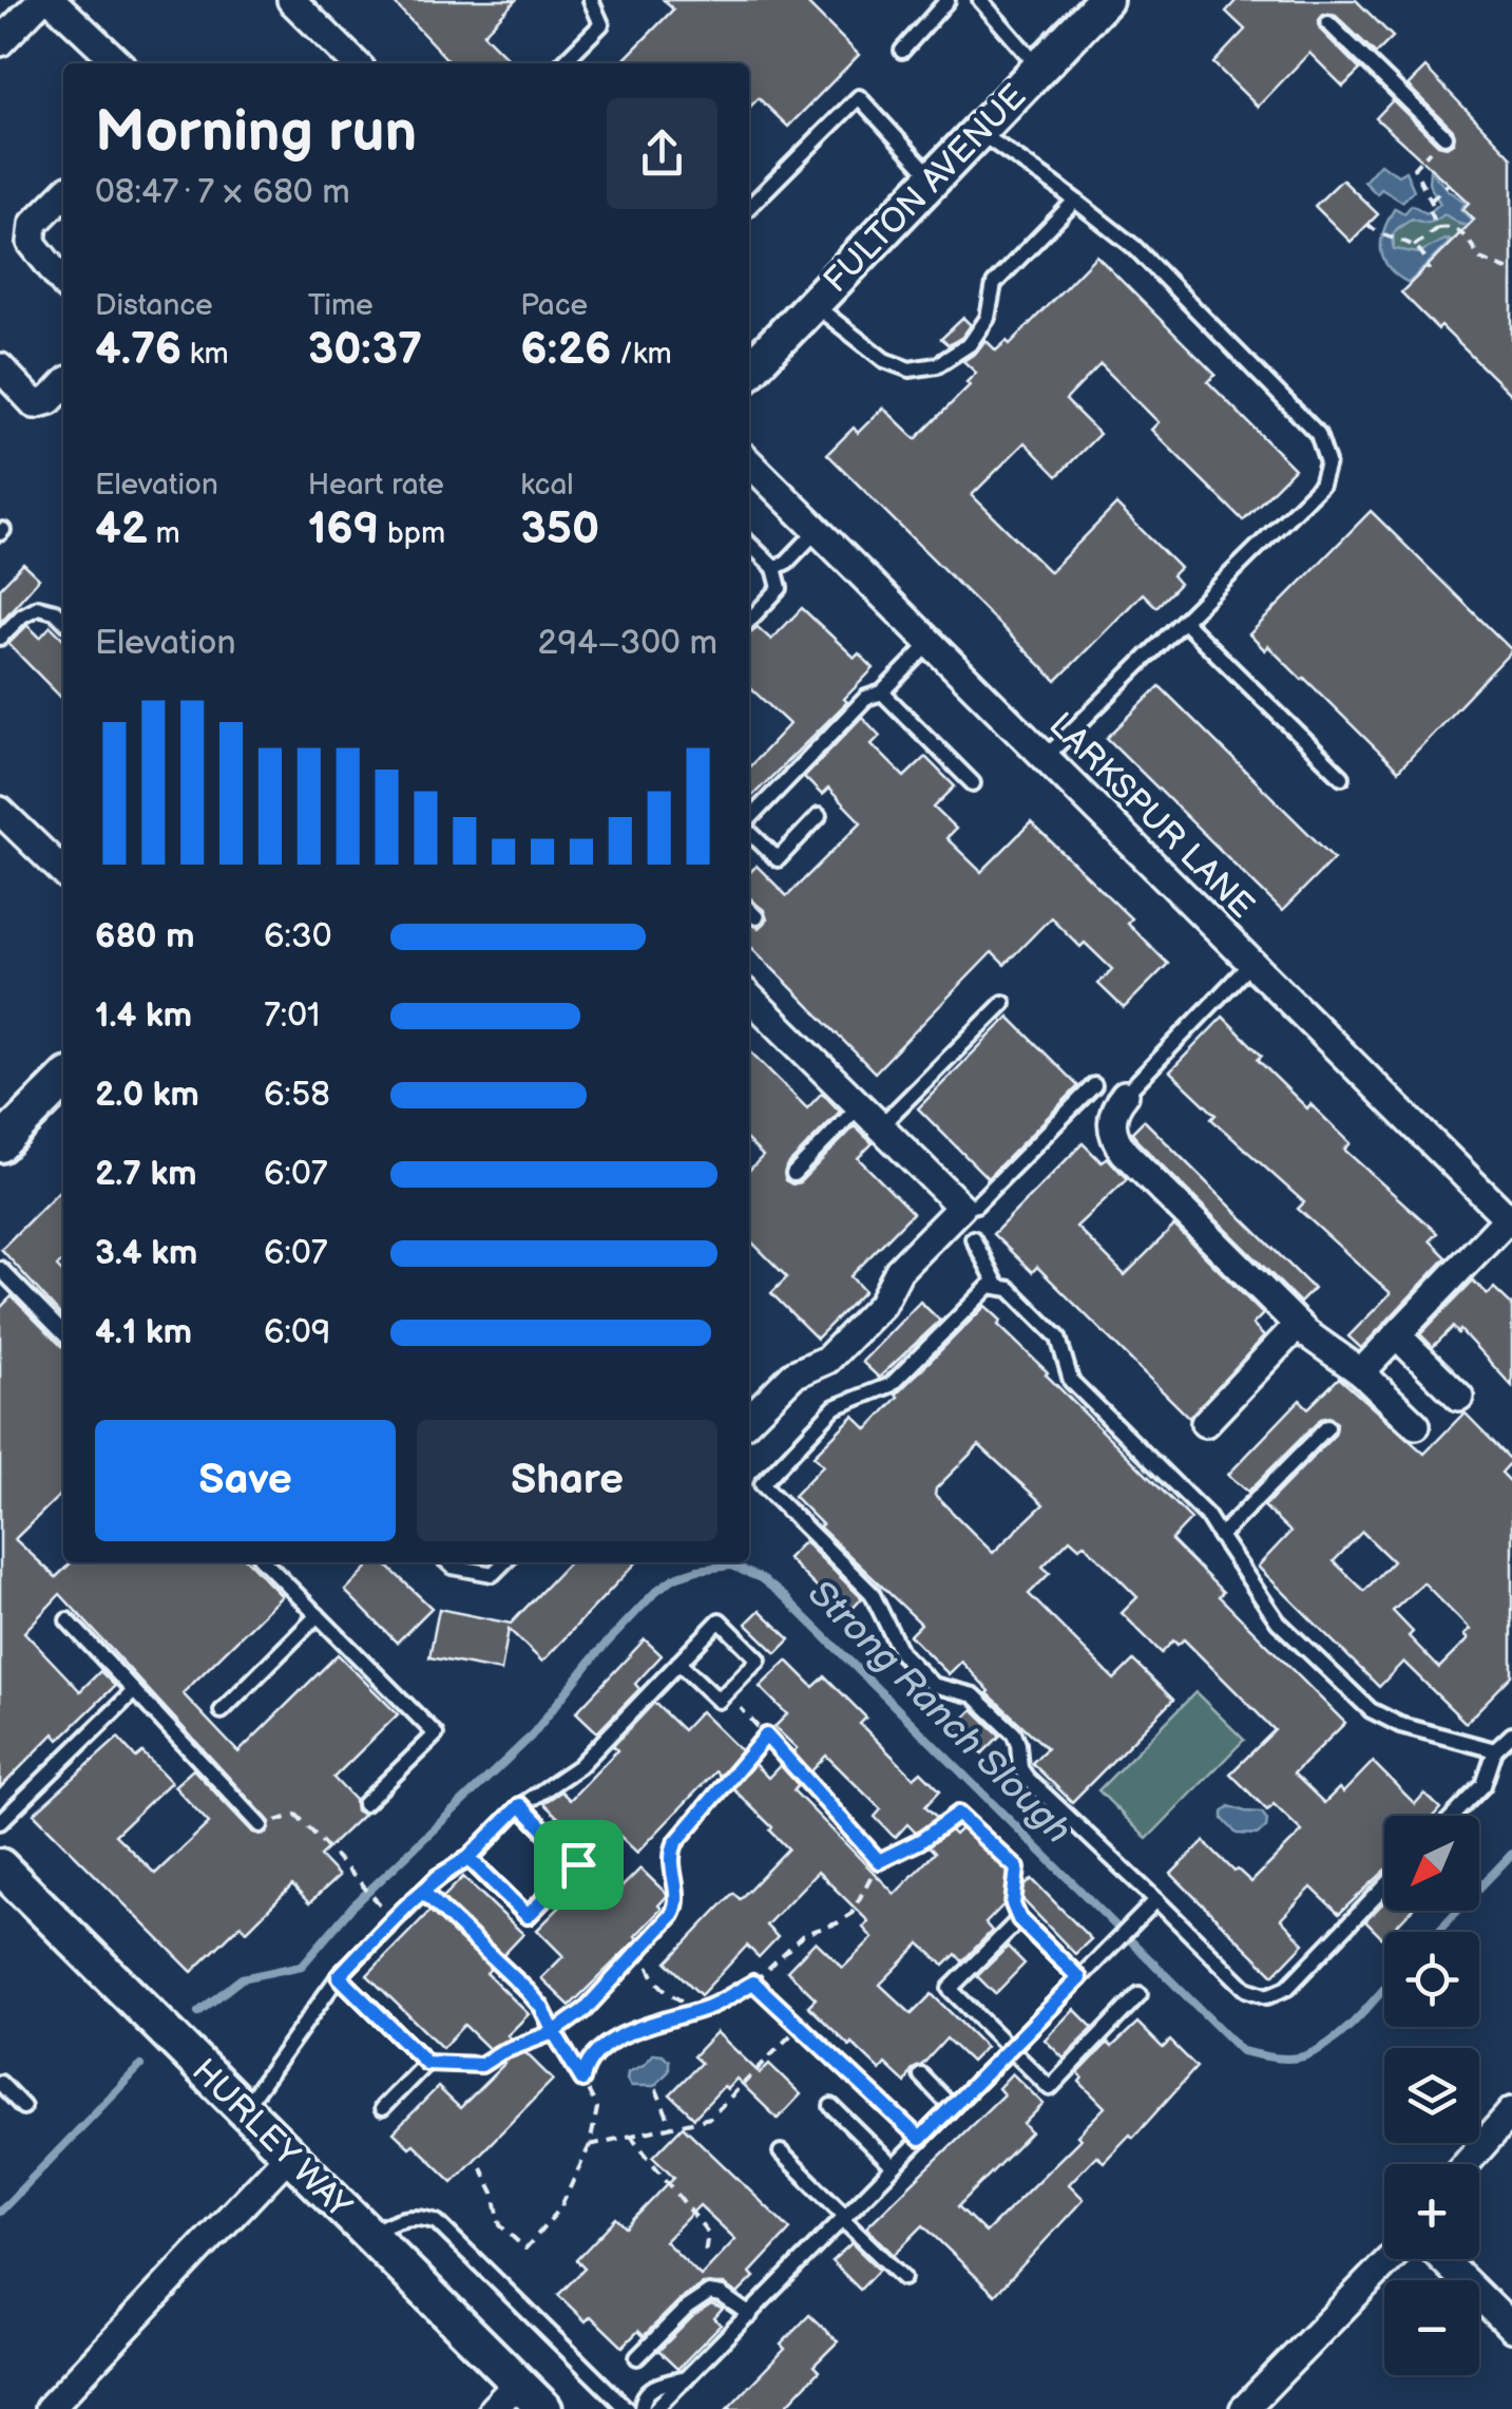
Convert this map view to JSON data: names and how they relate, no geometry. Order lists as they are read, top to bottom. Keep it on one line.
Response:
{"streets":{"street":["FULTON AVENUE","LARKSPUR LANE","HURLEY WAY"]},"water":["Strong Ranch Slough"],"north":"bottom left","page":{"heading":["Morning run","08:47 · 7 × 680 m"],"stats":[["Distance","4.76 km"],["Time","30:37"],["Pace","6:26 /km"],["Elevation","42 m"],["Heart rate","169 bpm"],["kcal","350"]],"chart":["Elevation","294–300 m"],"list":[{"name":"680 m","note":"6:30"},{"name":"1.4 km","note":"7:01"},{"name":"2.0 km","note":"6:58"},{"name":"2.7 km","note":"6:07"},{"name":"3.4 km","note":"6:07"},{"name":"4.1 km","note":"6:09"}],"buttons":["Save","Share"],"map_buttons":["+","−"]}}
